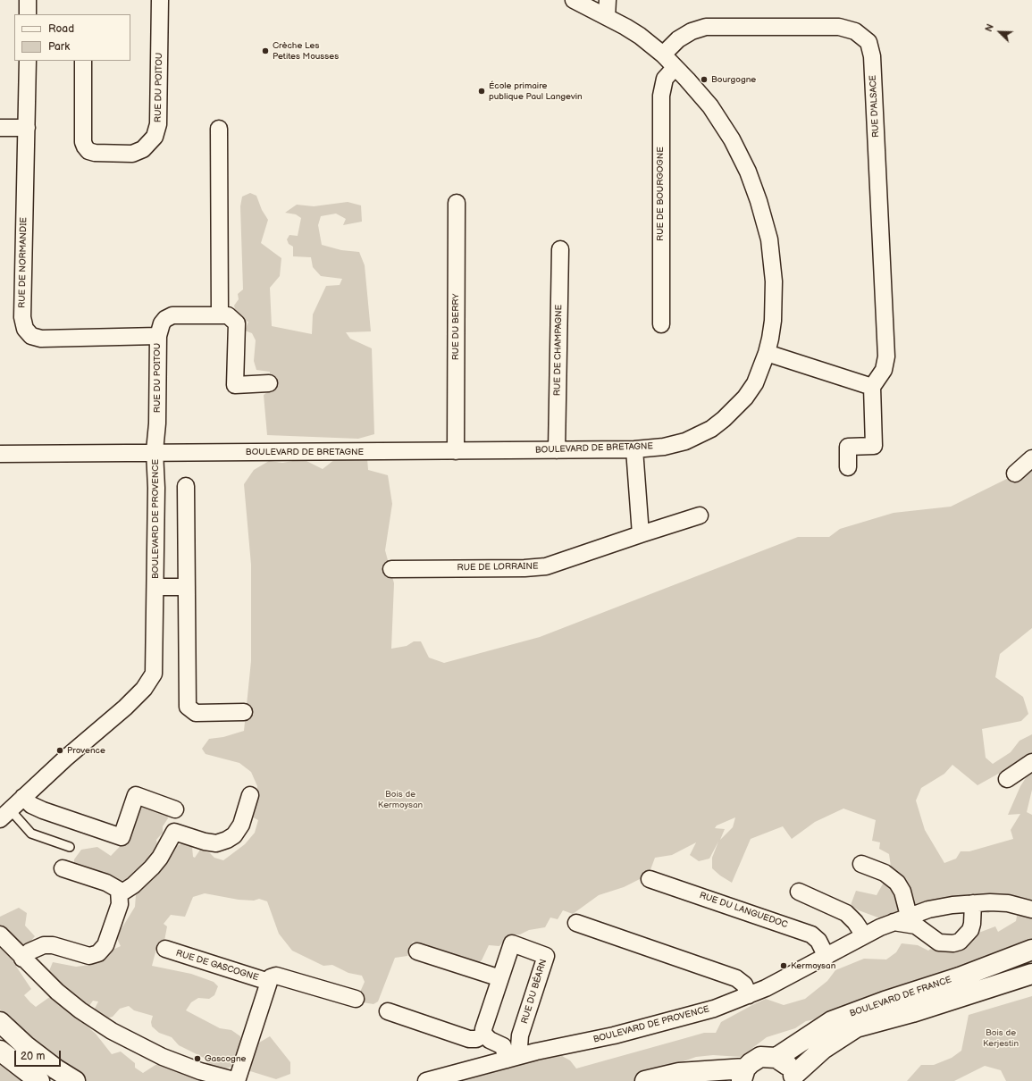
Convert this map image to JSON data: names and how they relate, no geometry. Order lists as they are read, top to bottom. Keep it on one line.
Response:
{"streets":{"main road":["BOULEVARD DE FRANCE"],"street":["RUE DU POITOU","RUE D'ALSACE","RUE DE BOURGOGNE","RUE DE NORMANDIE","RUE DU BERRY","RUE DE CHAMPAGNE","BOULEVARD DE BRETAGNE","BOULEVARD DE PROVENCE","RUE DE LORRAINE","RUE DU LANGUEDOC","RUE DE GASCOGNE","RUE DU BÉARN"]},"crossings":[["RUE DU POITOU","RUE DE NORMANDIE"],["RUE DU POITOU","BOULEVARD DE BRETAGNE"],["RUE DU POITOU","BOULEVARD DE PROVENCE"],["RUE D'ALSACE","BOULEVARD DE BRETAGNE"],["RUE DE BOURGOGNE","BOULEVARD DE BRETAGNE"],["RUE DU BERRY","BOULEVARD DE BRETAGNE"],["RUE DE CHAMPAGNE","BOULEVARD DE BRETAGNE"],["BOULEVARD DE BRETAGNE","BOULEVARD DE PROVENCE"],["BOULEVARD DE PROVENCE","RUE DU LANGUEDOC"],["BOULEVARD DE PROVENCE","RUE DU BÉARN"]],"parks":["Bois de Kermoysan","Bois de Kerjestin"],"places":["Crèche Les Petites Mousses","Bourgogne","École primaire publique Paul Langevin","Provence","Kermoysan","Gascogne"],"legend":["Road","Park"],"scale_bar":"20 m","north":"top left"}
